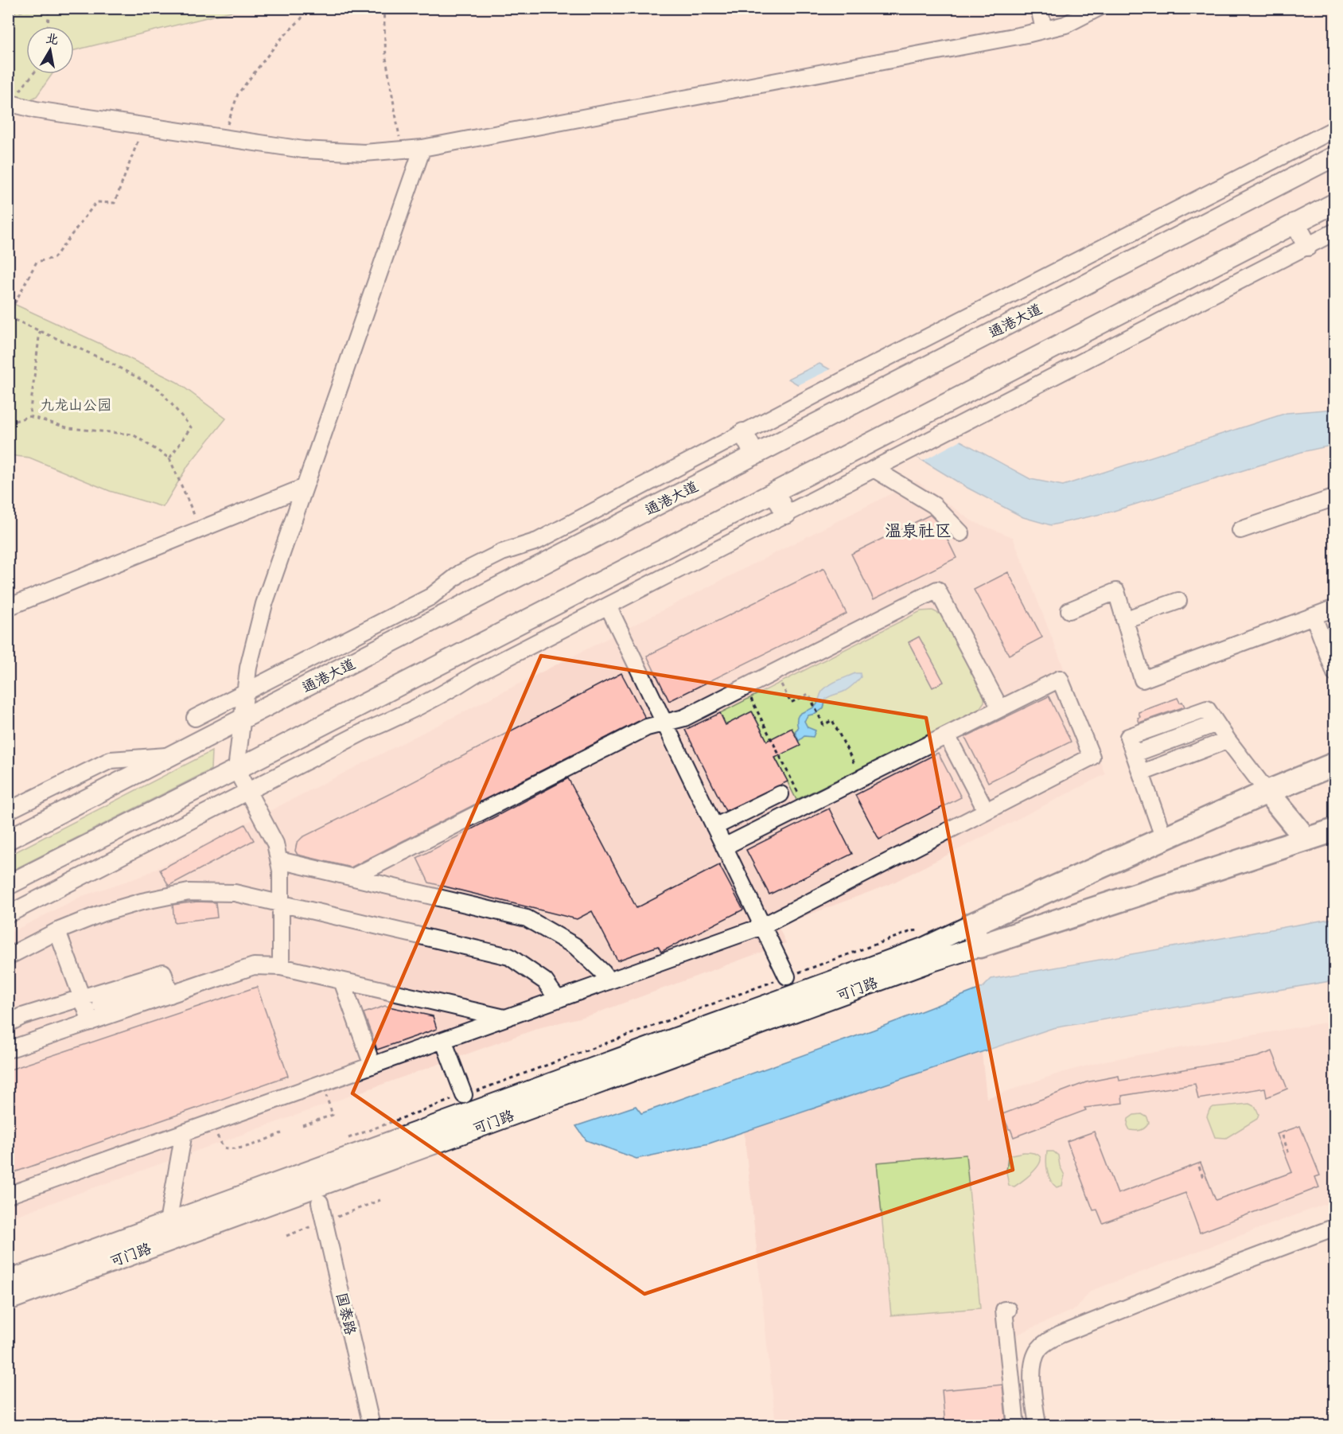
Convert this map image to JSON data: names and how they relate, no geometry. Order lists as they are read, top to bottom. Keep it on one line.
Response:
{"streets":{"main road":["通港大道","可门路"],"street":["国泰路"]},"districts":["温泉社区"],"parks":["九龙山公园"],"north":"top"}
